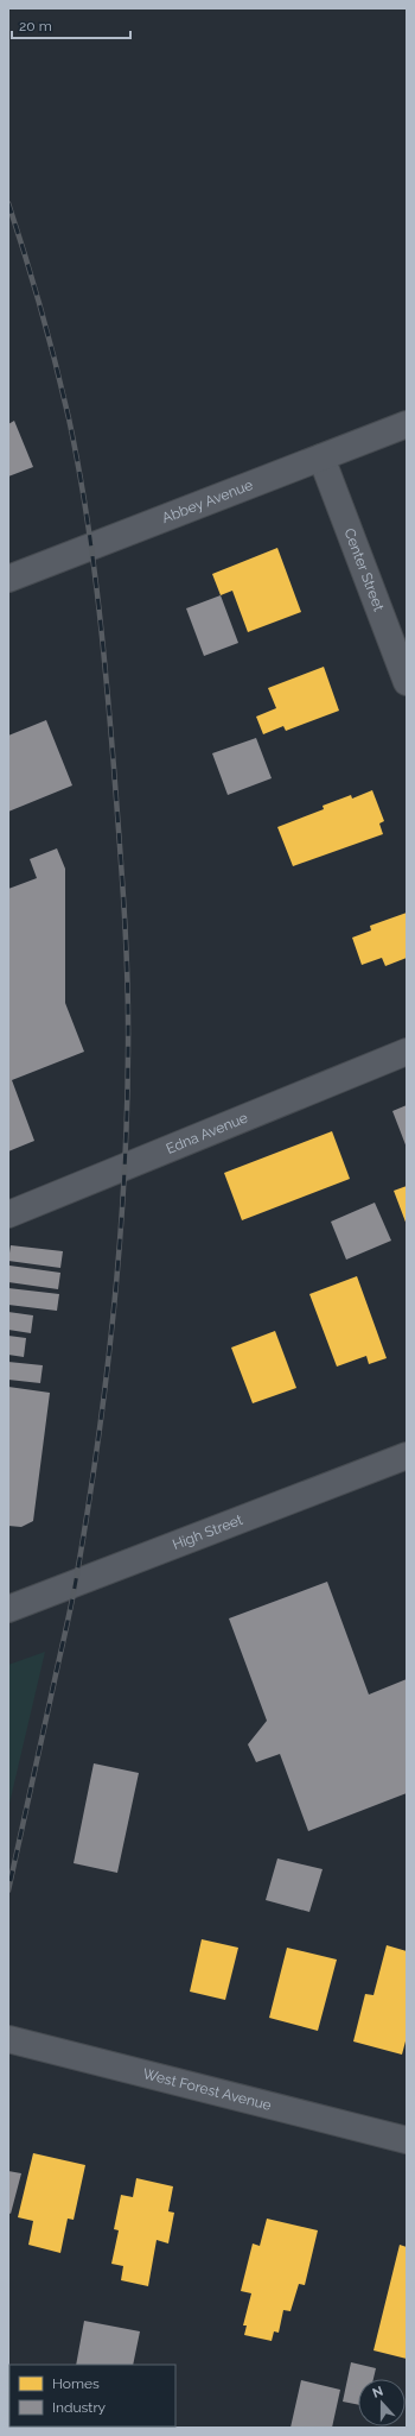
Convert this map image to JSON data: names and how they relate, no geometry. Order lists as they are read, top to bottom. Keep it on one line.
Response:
{"streets":{"street":["Abbey Avenue","Center Street","Edna Avenue","High Street","West Forest Avenue"]},"crossings":[["Abbey Avenue","Center Street"]],"legend":["Homes","Industry"],"scale_bar":"20 m","north":"top"}
